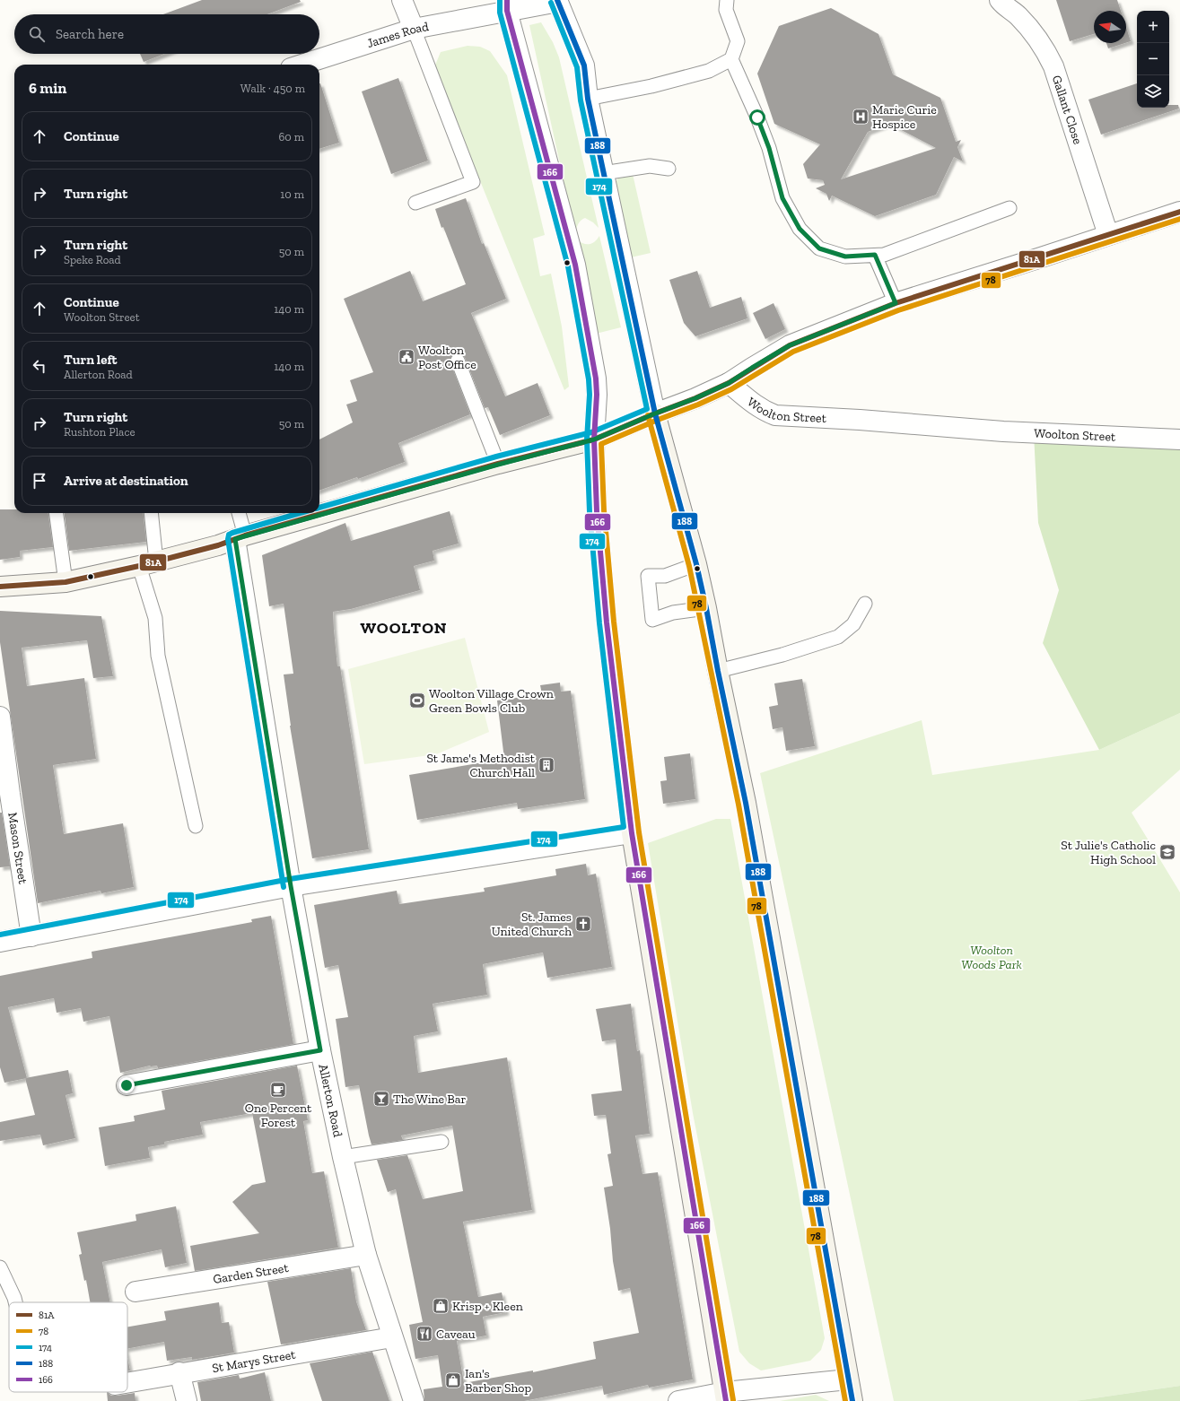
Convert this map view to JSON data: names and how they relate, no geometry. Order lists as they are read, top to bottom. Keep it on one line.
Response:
{"streets":{"street":["James Road","Gallant Close","Woolton Street","Mason Street","Allerton Road","Garden Street","St Marys Street"]},"crossings":[["Allerton Road","Garden Street"],["Allerton Road","St Marys Street"]],"districts":["WOOLTON"],"parks":["Woolton Woods Park"],"places":{"hospital":["Marie Curie Hospice"],"public building":["Woolton Post Office"],"sports":["Woolton Village Crown Green Bowls Club"],"building":["St Jame's Methodist Church Hall"],"school or university":["St Julie's Catholic High School"],"church":["St. James United Church"],"cafe":["One Percent Forest"],"bar":["The Wine Bar"],"shop":["Krisp + Kleen","Ian's Barber Shop"],"restaurant":["Caveau"]},"lines":["transit line 174","transit line 188","transit line 166","transit line 81A","transit line 78"],"legend":["81A","78","174","188","166"],"north":"left","page":{"map_buttons":["+","−"],"search":"Search here","heading":["6 min","Walk · 450 m"],"list":[["Continue","60 m"],["Turn right","10 m"],["Turn right","Speke Road","50 m"],["Continue","Woolton Street","140 m"],["Turn left","Allerton Road","140 m"],["Turn right","Rushton Place","50 m"],"Arrive at destination"]}}
